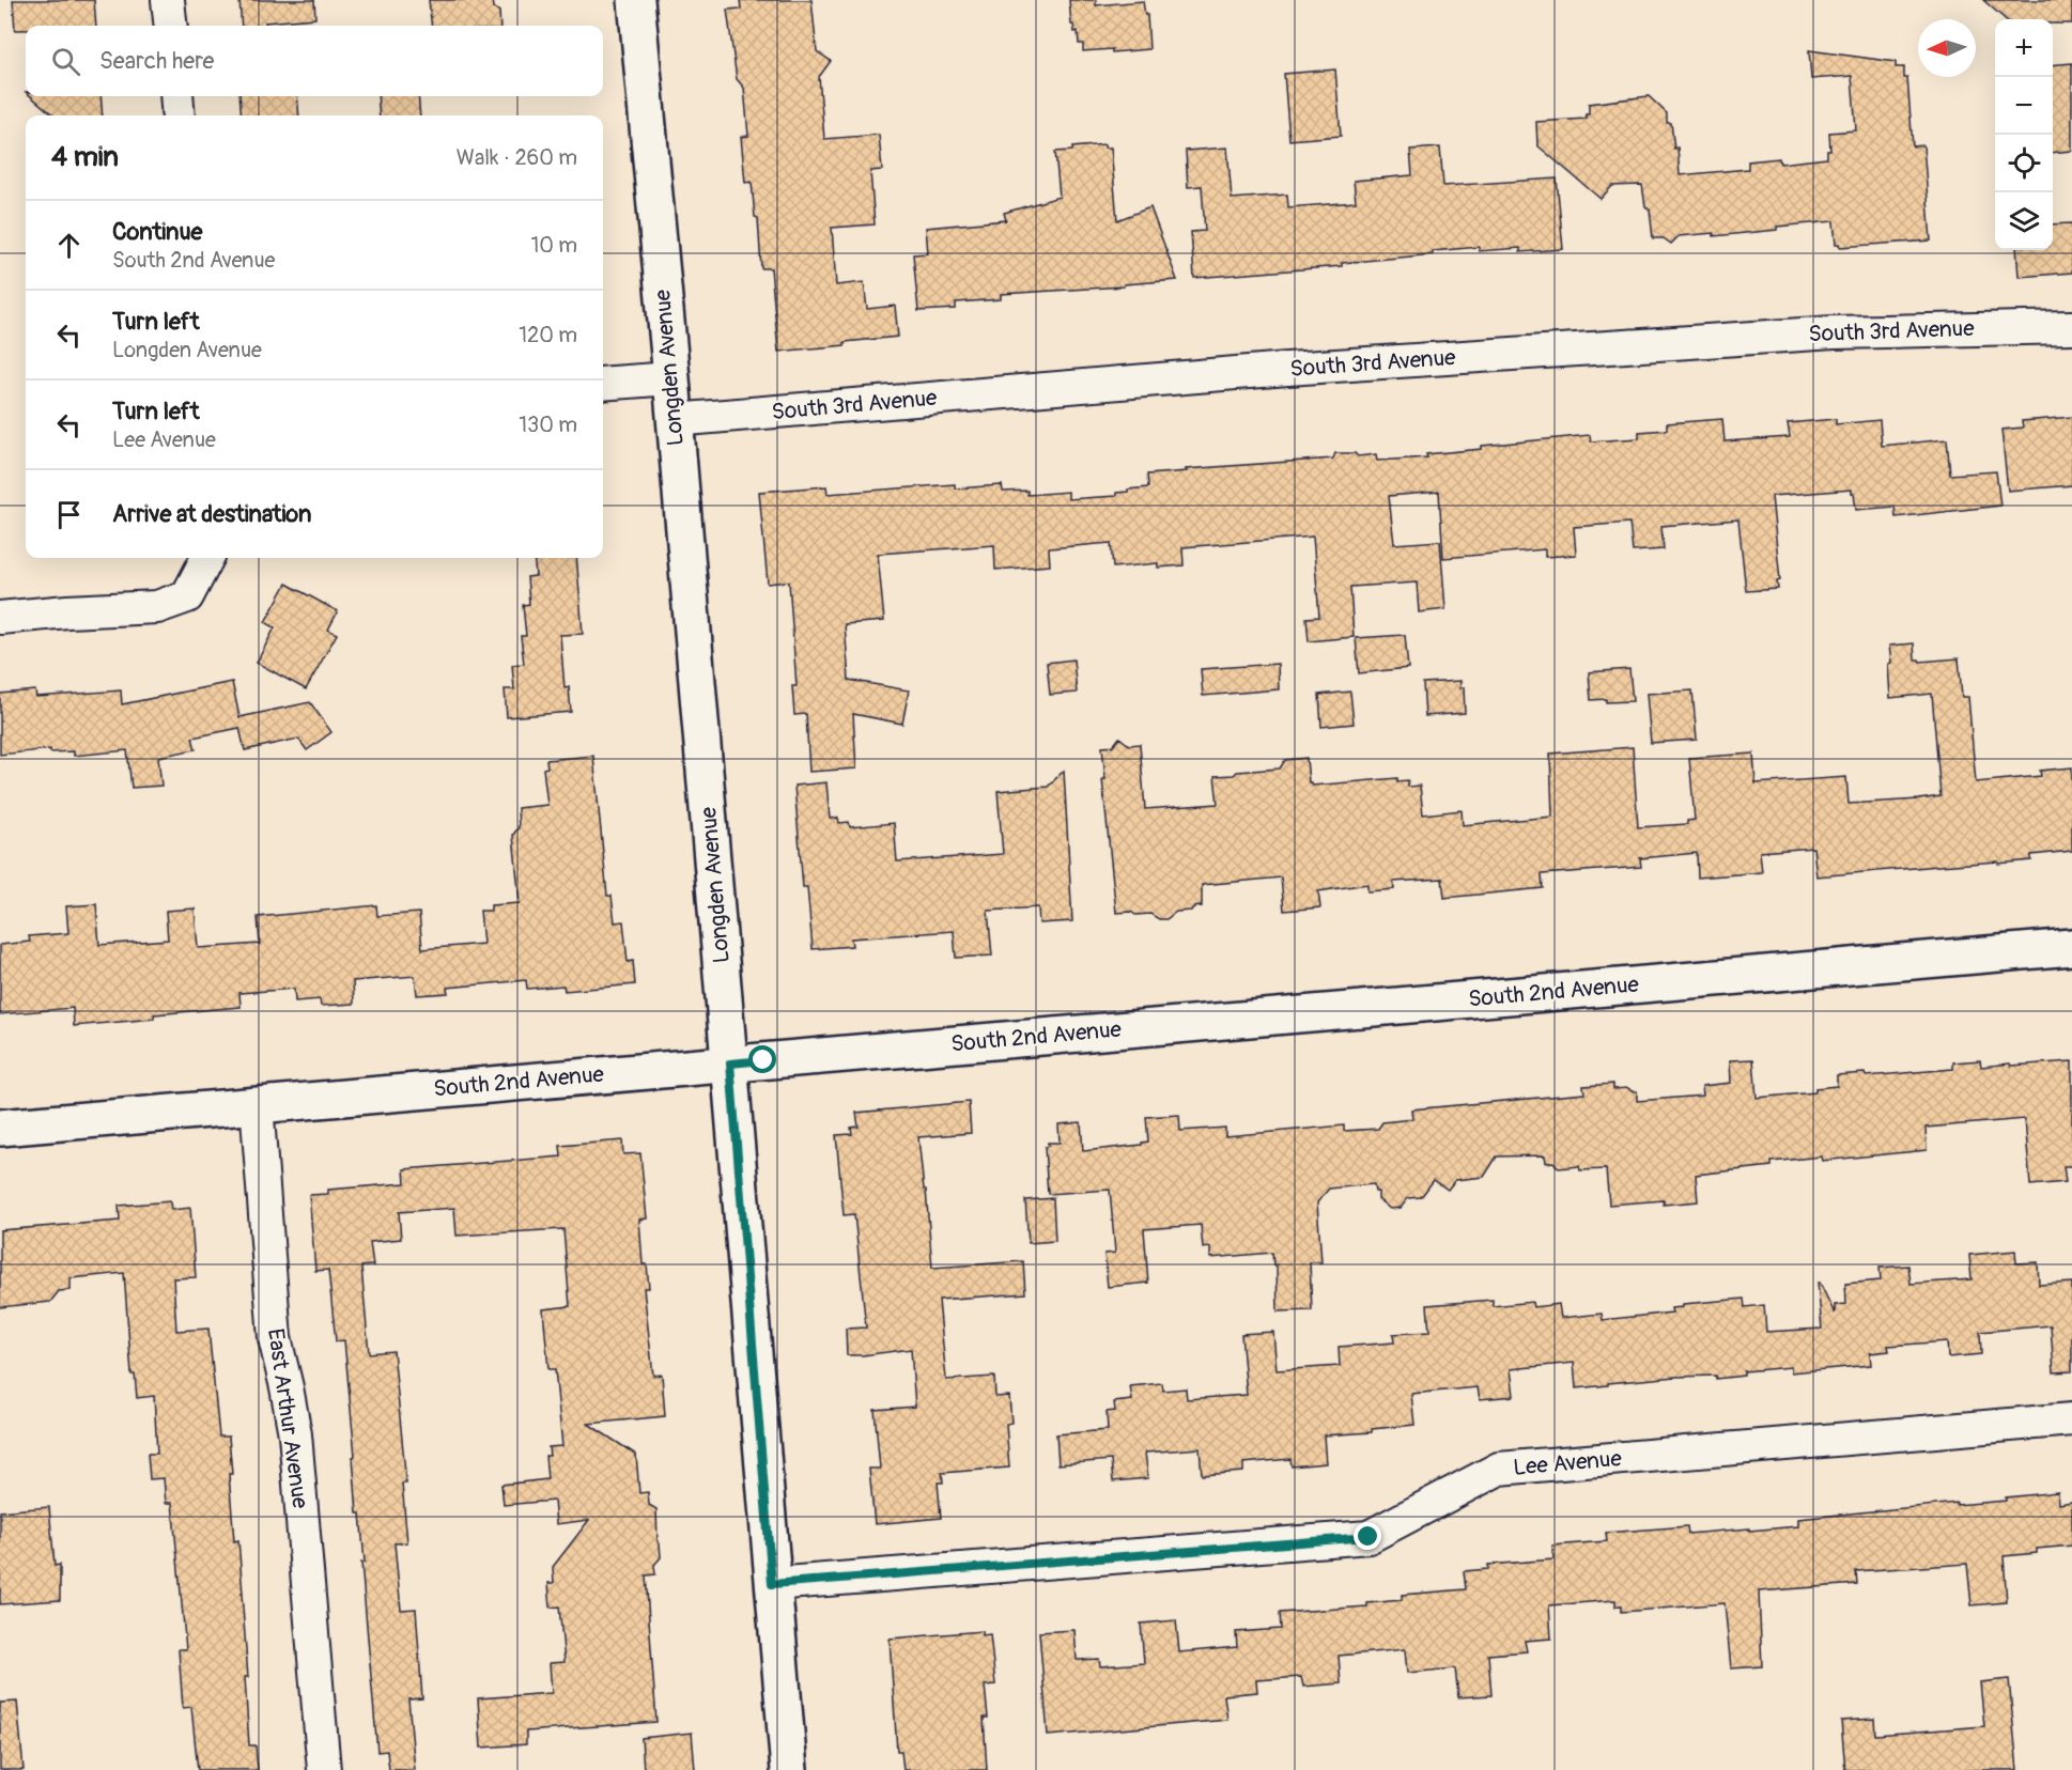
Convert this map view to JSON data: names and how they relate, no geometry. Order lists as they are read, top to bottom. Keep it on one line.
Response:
{"streets":{"street":["South 3rd Avenue","Longden Avenue","South 2nd Avenue","East Arthur Avenue","Lee Avenue"]},"crossings":[["South 3rd Avenue","Longden Avenue"],["Longden Avenue","South 2nd Avenue"],["Longden Avenue","Lee Avenue"],["South 2nd Avenue","East Arthur Avenue"]],"north":"left","page":{"map_buttons":["+","−"],"search":"Search here","heading":["4 min","Walk · 260 m"],"list":[["Continue","South 2nd Avenue","10 m"],["Turn left","Longden Avenue","120 m"],["Turn left","Lee Avenue","130 m"],"Arrive at destination"]}}
